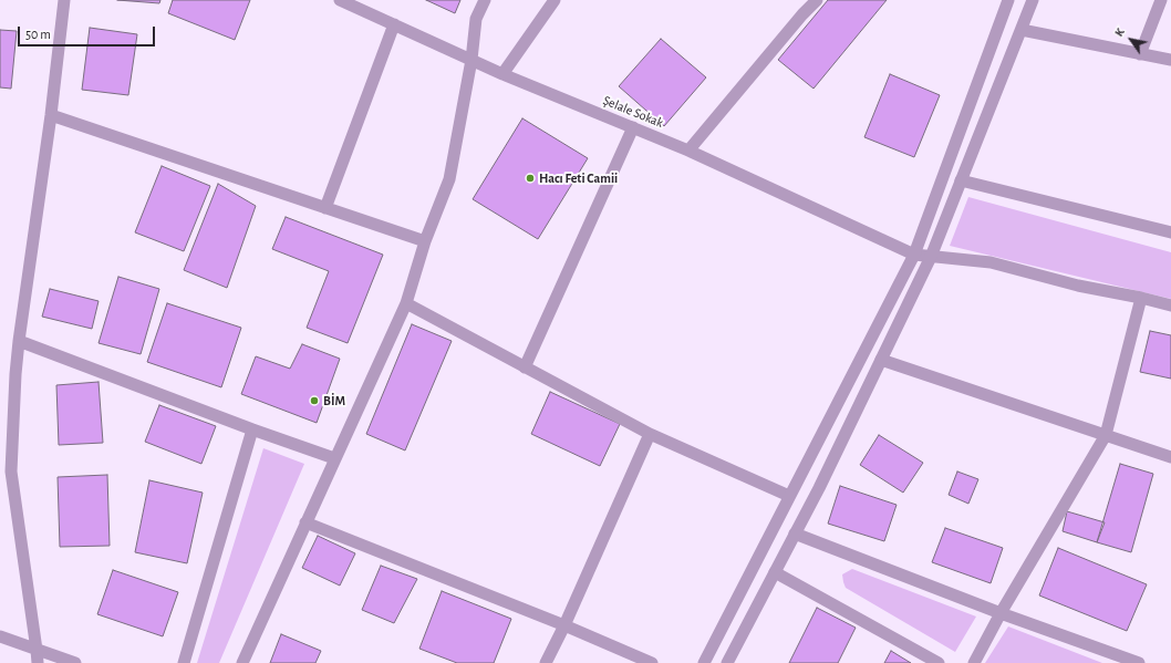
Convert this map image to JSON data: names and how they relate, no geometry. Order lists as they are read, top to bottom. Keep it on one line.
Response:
{"streets":{"street":["Şelale Sokak"]},"places":["Hacı Feti Camii","BİM"],"scale_bar":"50 m","north":"top left"}
